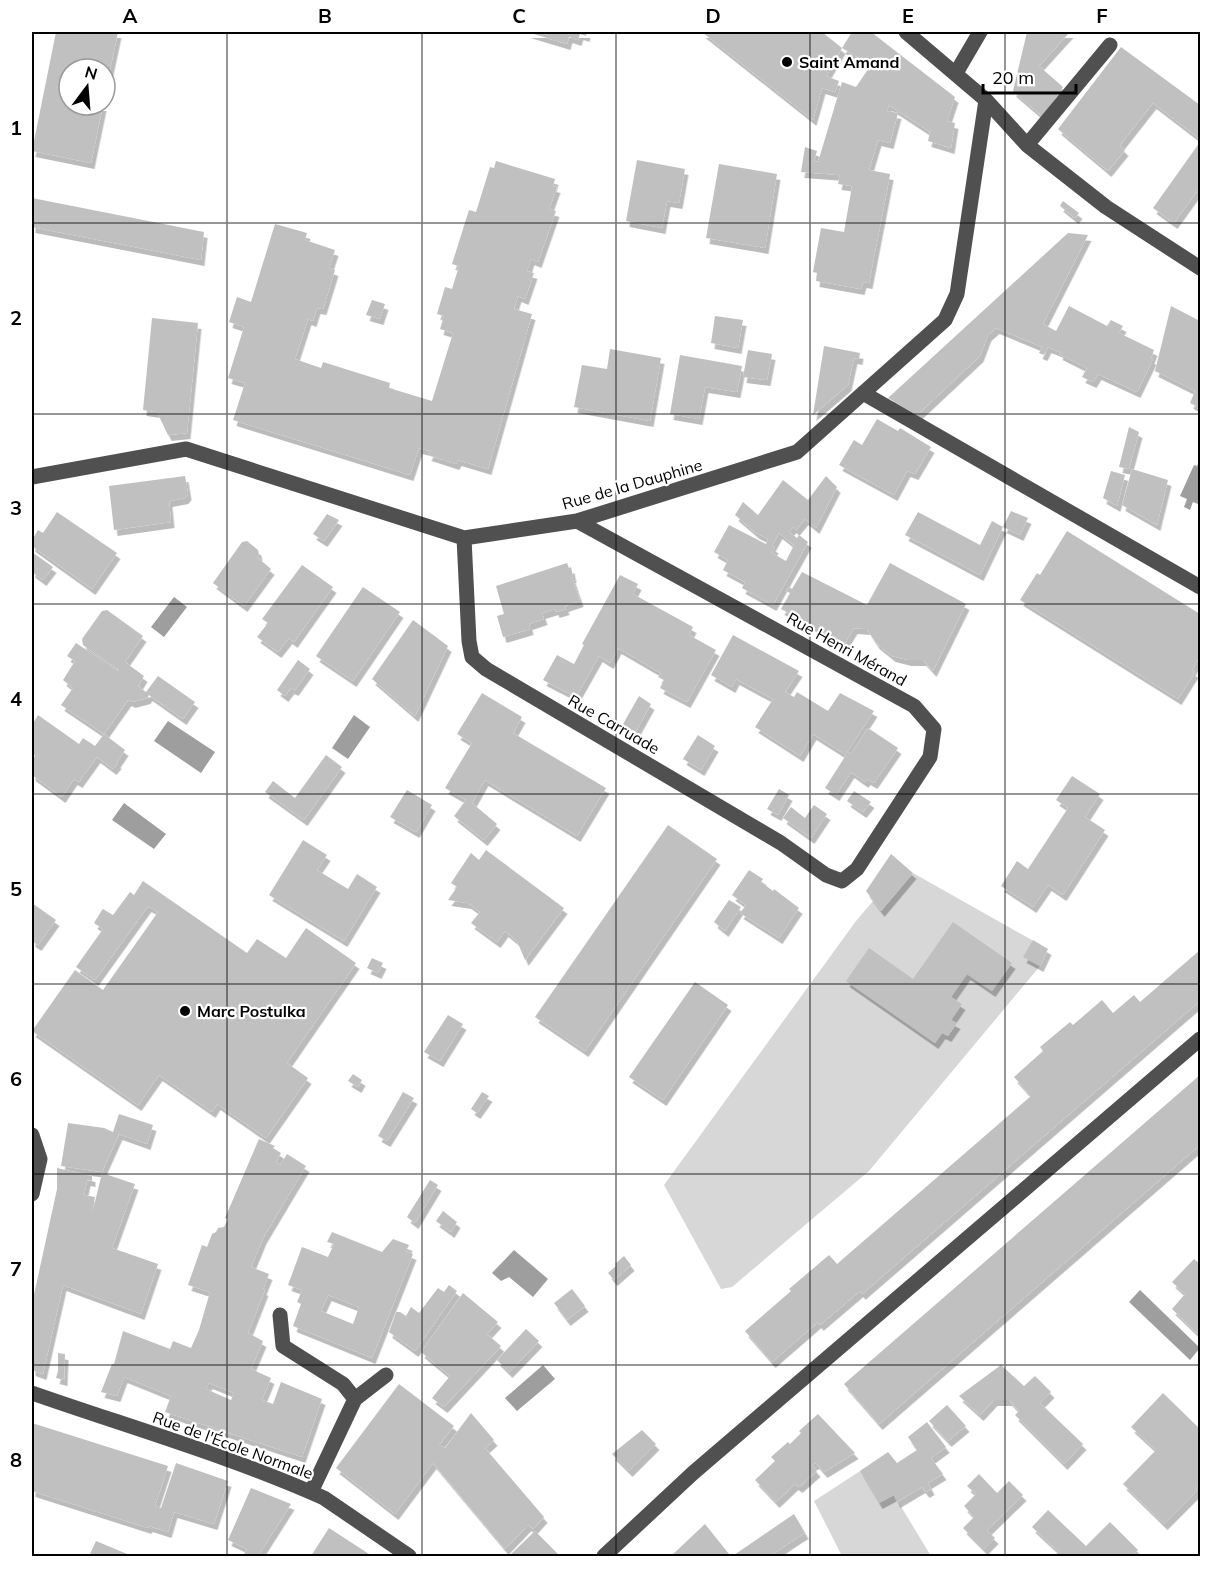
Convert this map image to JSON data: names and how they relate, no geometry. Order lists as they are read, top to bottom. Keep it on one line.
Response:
{"streets":{"street":["Rue de la Dauphine","Rue Henri Mérand","Rue Carruade","Rue de l'École Normale"]},"crossings":[["Rue de la Dauphine","Rue Henri Mérand"],["Rue de la Dauphine","Rue Carruade"],["Rue Henri Mérand","Rue Carruade"]],"places":["Saint Amand","Marc Postulka"],"scale_bar":"20 m","north":"top","grid":{"columns":["A","B","C","D","E","F"],"rows":["1","2","3","4","5","6","7","8"]}}
